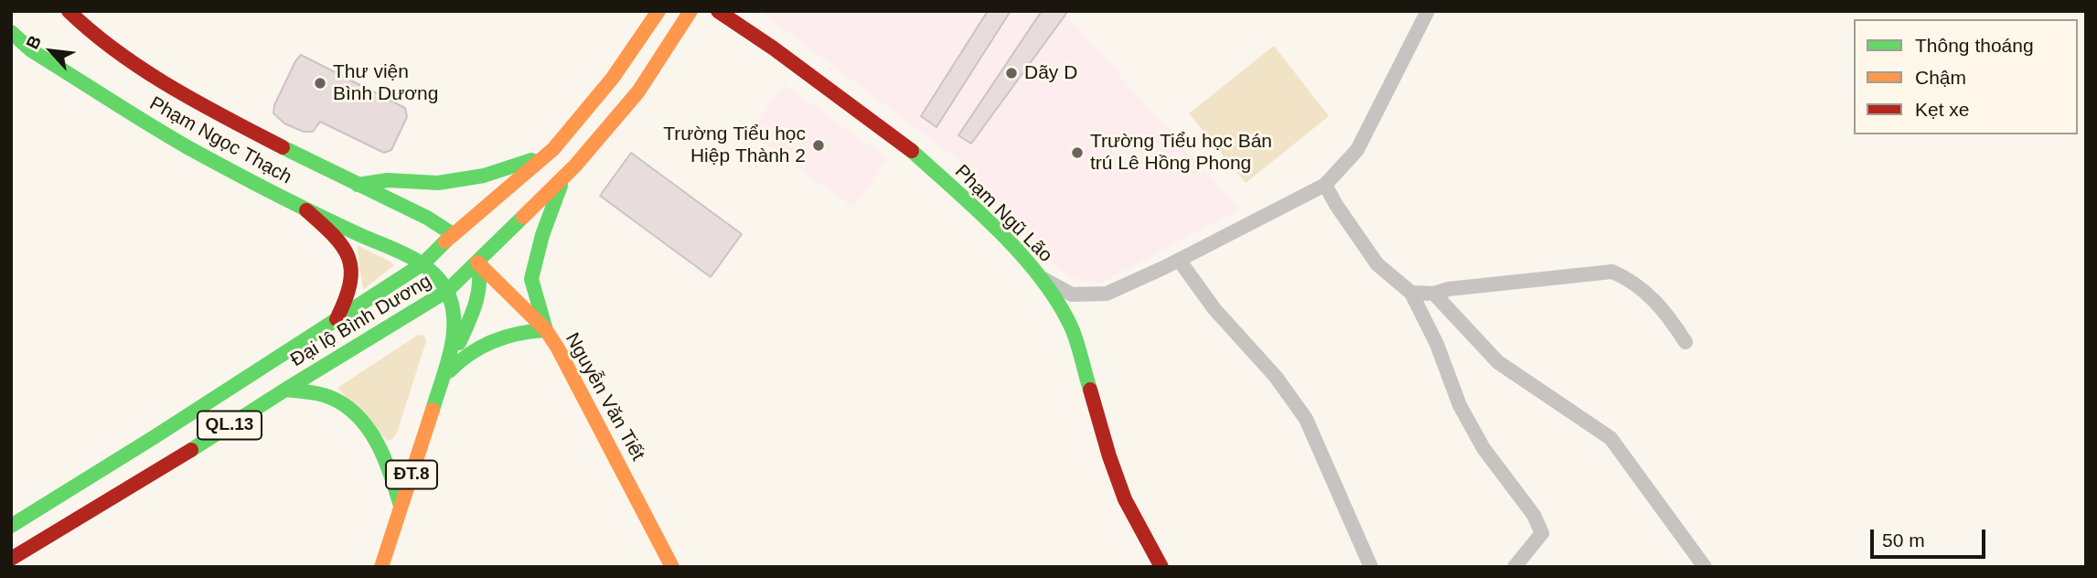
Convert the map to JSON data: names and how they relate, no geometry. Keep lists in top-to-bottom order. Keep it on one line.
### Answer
{"streets":{"main road":["Phạm Ngọc Thạch","Phạm Ngũ Lão","Đại lộ Bình Dương","Nguyễn Văn Tiết","QL.13","ĐT.8"]},"crossings":[["Phạm Ngọc Thạch","Đại lộ Bình Dương"],["Phạm Ngọc Thạch","Nguyễn Văn Tiết"],["Đại lộ Bình Dương","Nguyễn Văn Tiết"]],"places":["Dãy D","Thư viện Bình Dương","Trường Tiểu học Hiệp Thành 2","Trường Tiểu học Bán trú Lê Hồng Phong"],"legend":["Thông thoáng","Chậm","Kẹt xe"],"scale_bar":"50 m","north":"top left"}
